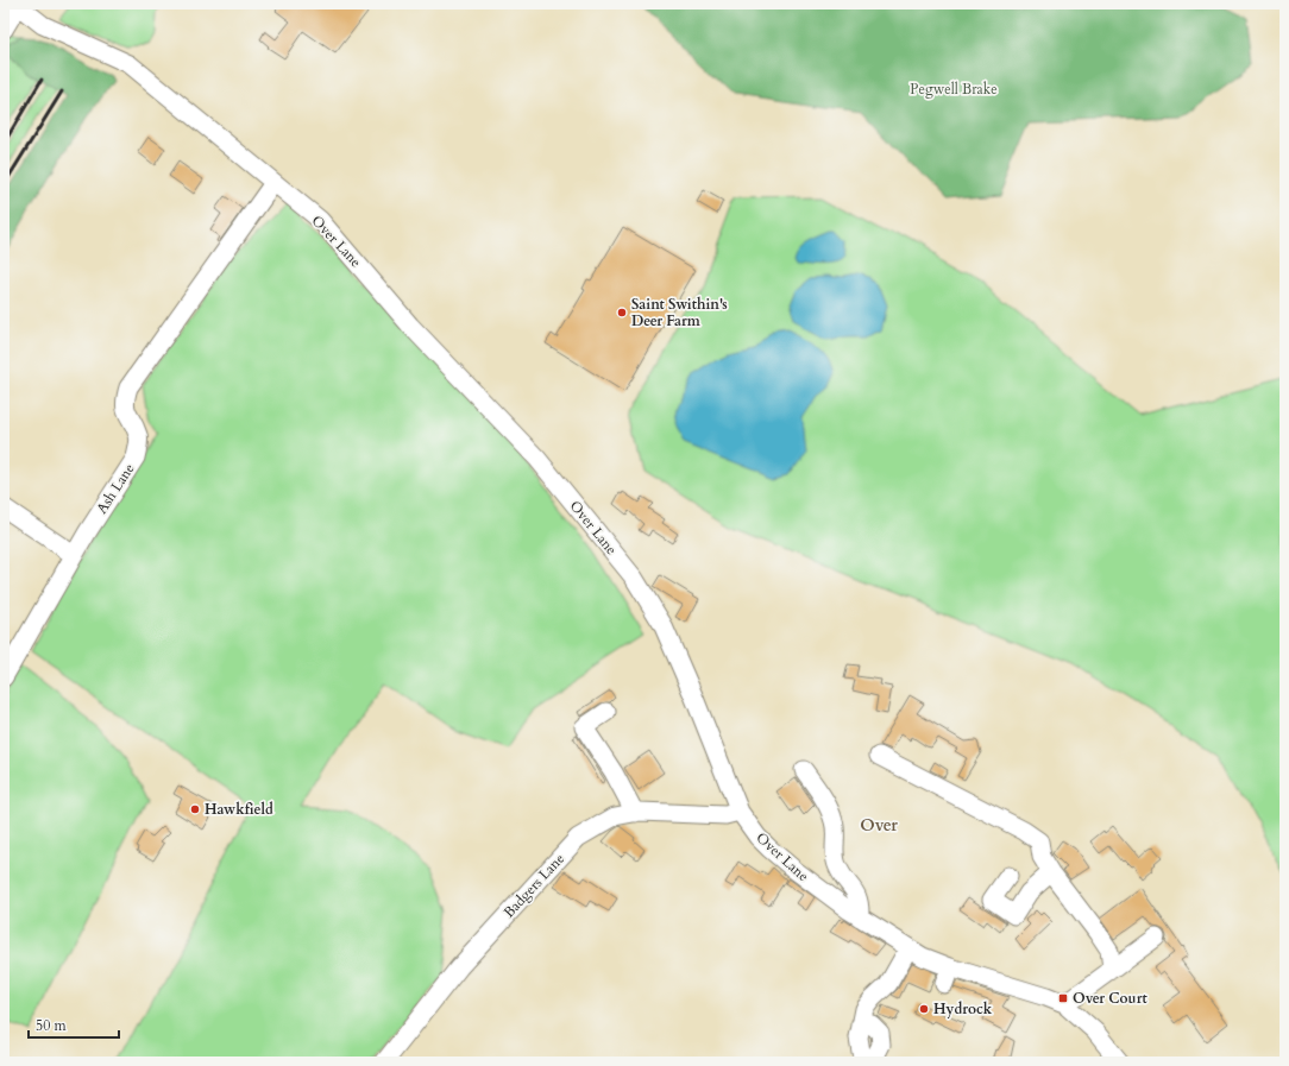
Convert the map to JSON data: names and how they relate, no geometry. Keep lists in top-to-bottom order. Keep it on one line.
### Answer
{"streets":{"street":["Over Lane","Ash Lane","Badgers Lane"]},"crossings":[["Over Lane","Ash Lane"],["Over Lane","Badgers Lane"]],"districts":["Over"],"parks":["Pegwell Brake"],"places":{"other":["Saint Swithin's Deer Farm","Hawkfield","Hydrock"],"transit":["Over Court"]},"scale_bar":"50 m"}
